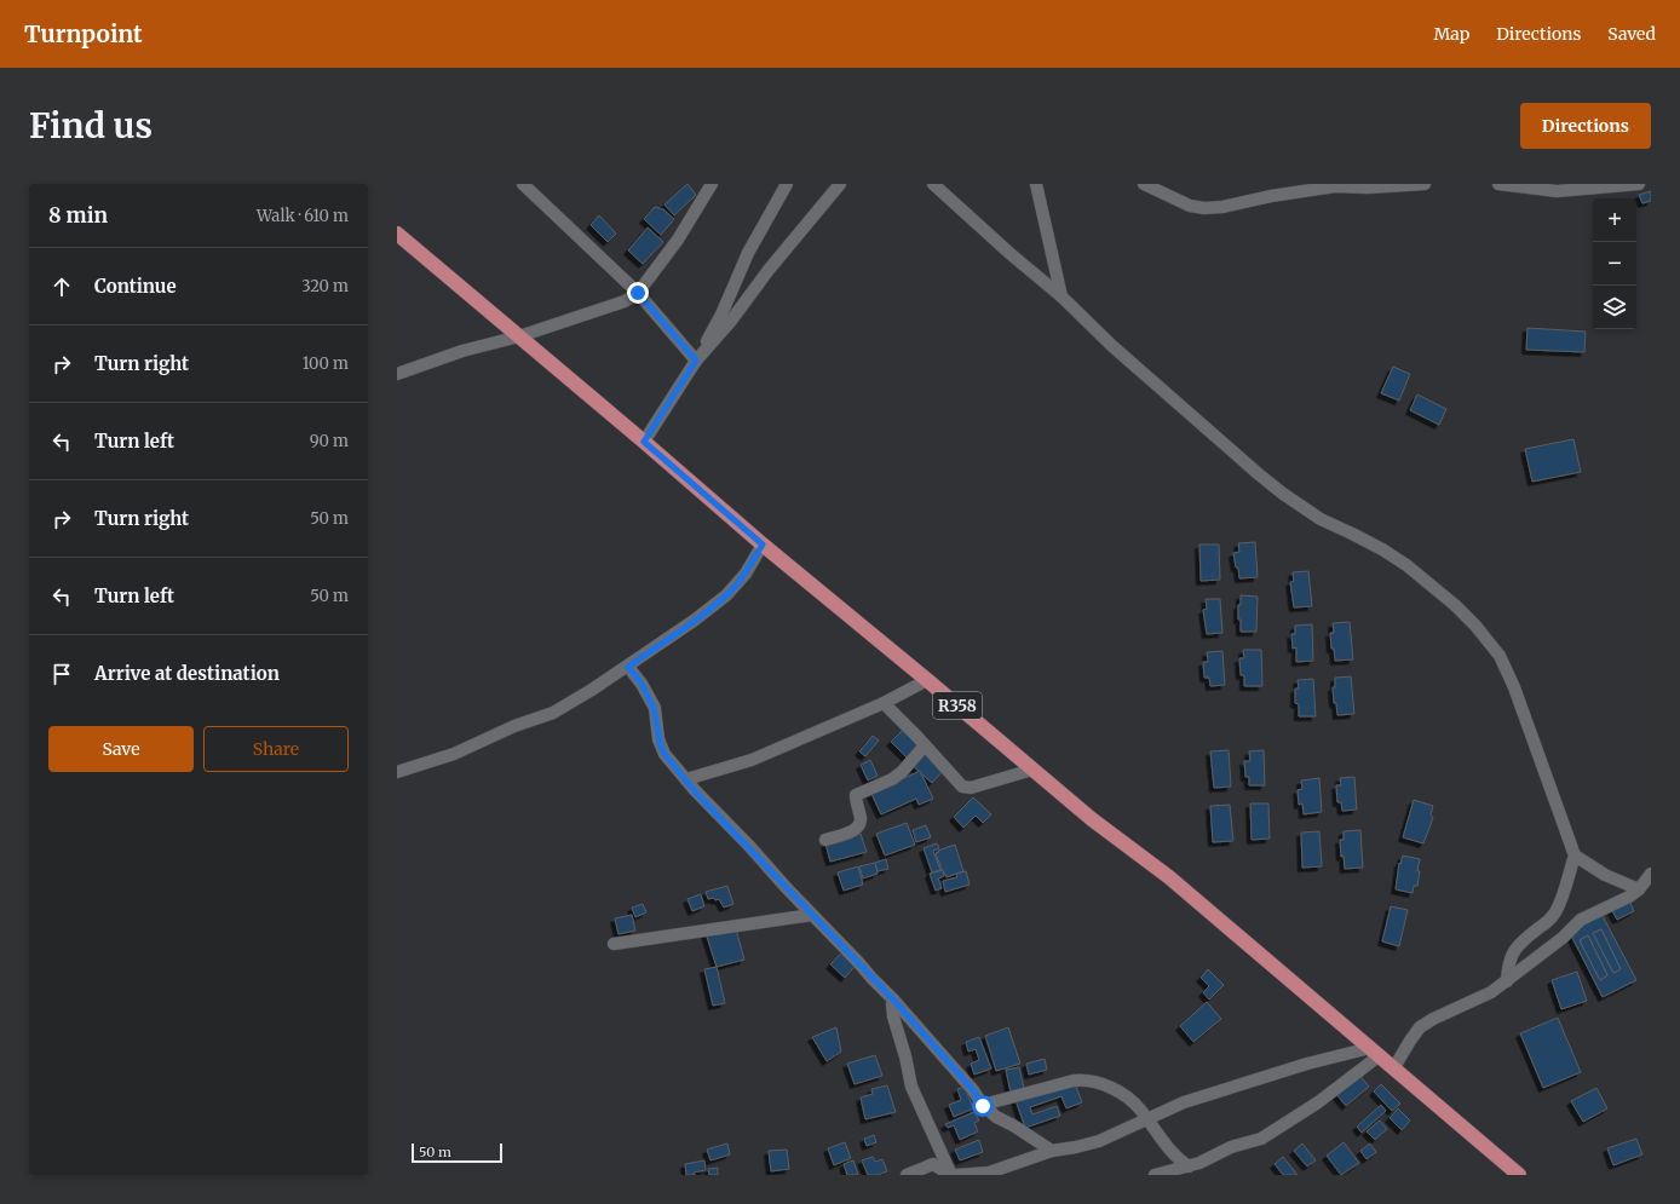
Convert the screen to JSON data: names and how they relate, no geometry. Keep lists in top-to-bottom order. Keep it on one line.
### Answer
{"streets":{"main road":["R358"]},"scale_bar":"50 m","page":{"header":"Turnpoint","nav":["Map","Directions","Saved"],"buttons":["Directions",["Save","Share"]],"title":"Find us","heading":["8 min","Walk · 610 m"],"map_buttons":["+","−"],"list":[["Continue","320 m"],["Turn right","100 m"],["Turn left","90 m"],["Turn right","50 m"],["Turn left","50 m"],"Arrive at destination"],"scale":"50 m"}}
